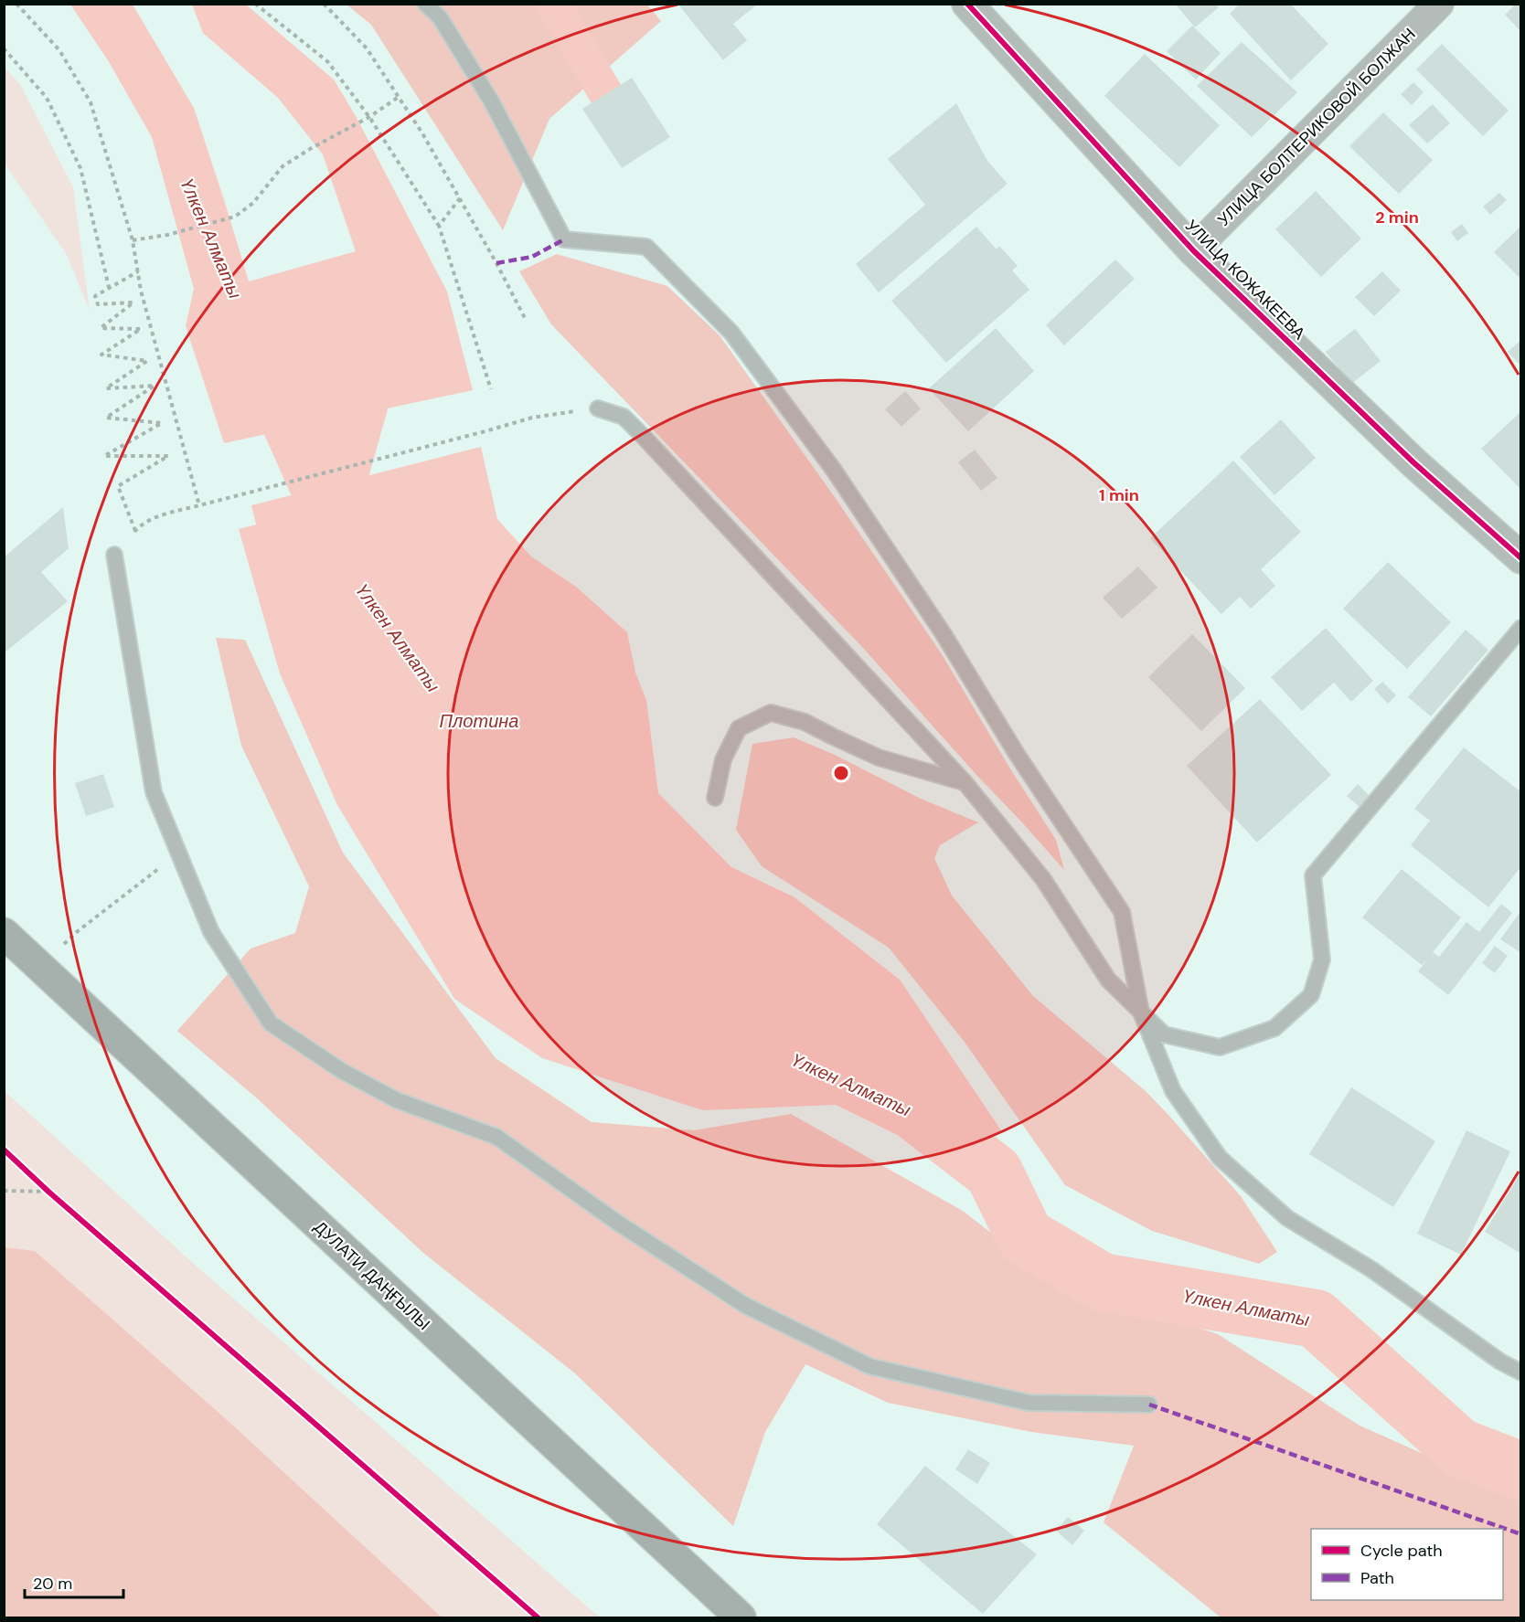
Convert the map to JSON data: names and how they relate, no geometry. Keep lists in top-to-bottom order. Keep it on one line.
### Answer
{"streets":{"main road":["ДУЛАТИ ДАҢҒЫЛЫ"],"street":["УЛИЦА БОЛТЕРИКОВОЙ БОЛЖАН","УЛИЦА КОЖАКЕЕВА"]},"crossings":[["УЛИЦА БОЛТЕРИКОВОЙ БОЛЖАН","УЛИЦА КОЖАКЕЕВА"]],"water":["Үлкен Алматы","Плотина"],"legend":["Cycle path","Path"],"scale_bar":"20 m","rings":["2 min","1 min"]}
